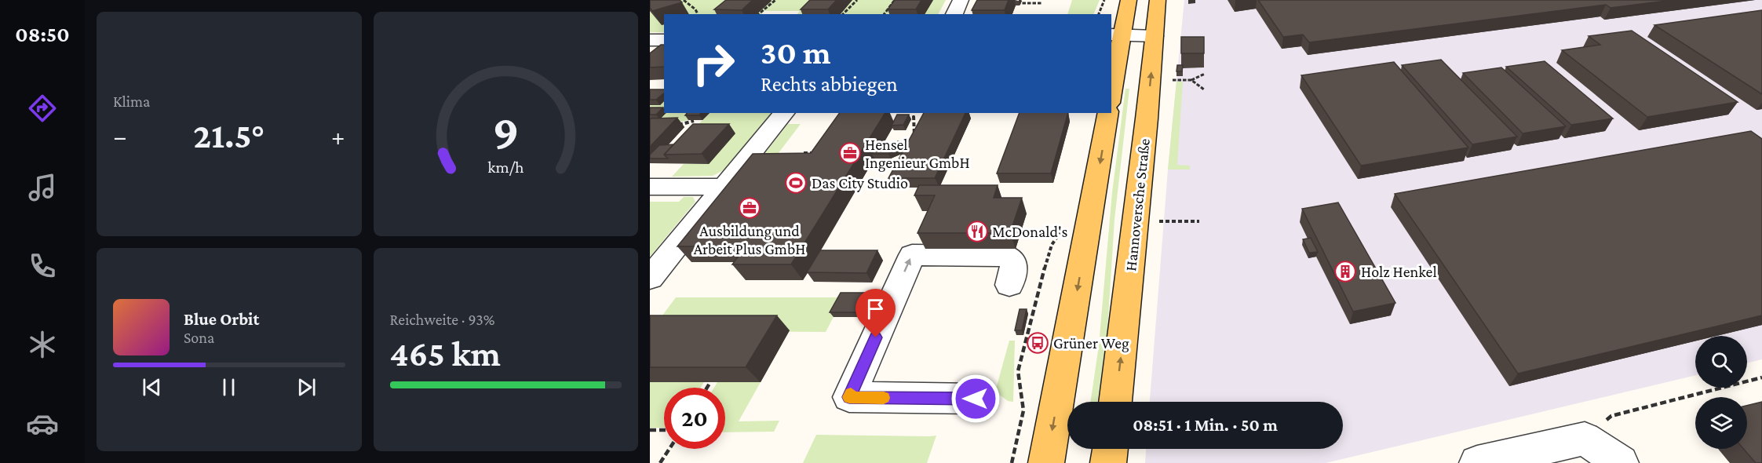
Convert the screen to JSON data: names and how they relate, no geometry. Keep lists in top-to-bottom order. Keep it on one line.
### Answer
{"streets":{"main road":["Hannoversche Straße"]},"places":{"office":["Hensel Ingenieur GmbH","Ausbildung und Arbeit Plus GmbH"],"sports":["Das City Studio"],"restaurant":["McDonald's"],"building":["Holz Henkel"],"bus stop":["Grüner Weg"]},"page":{"tabs":"08:50","tile":["Klima",["Reichweite · 93%","465 km"]],"turn":["30 m","Rechts abbiegen"],"heat":["−","21.5°","+"],"song":["Blue Orbit","Sona"],"limit":"20","trip":"08:51 · 1 Min. · 50 m","gauge":["9","km/h"]}}
